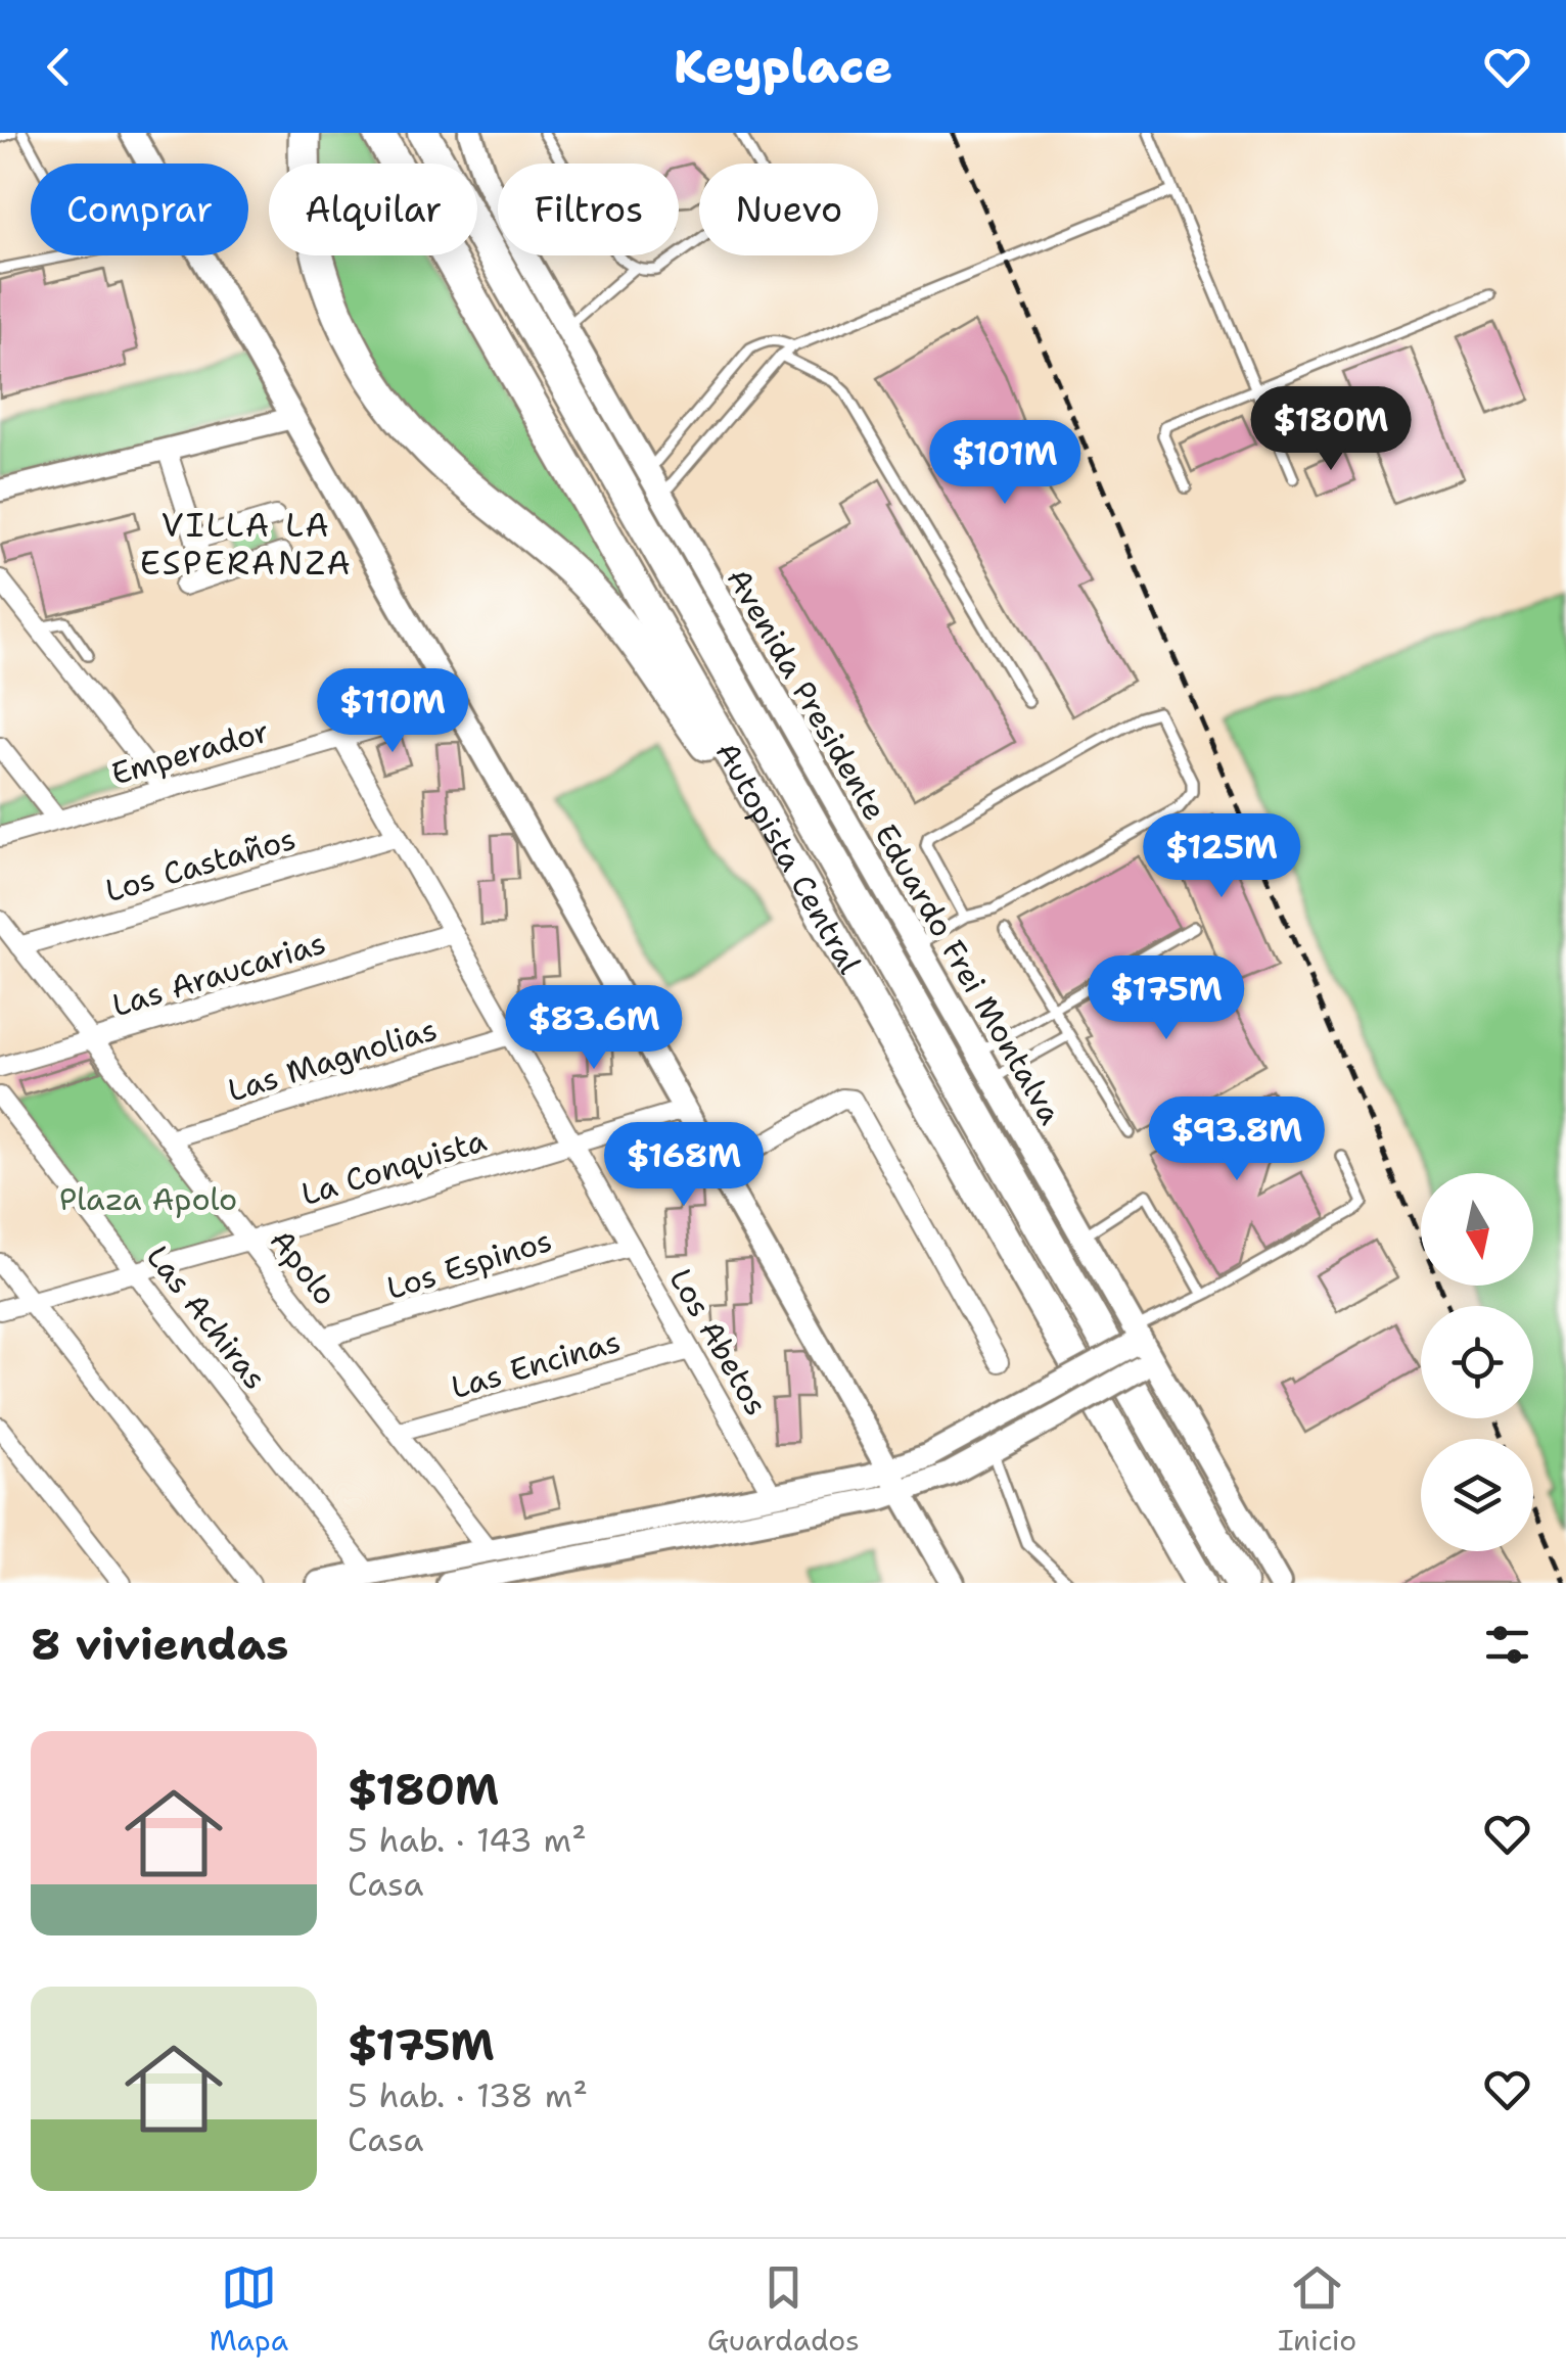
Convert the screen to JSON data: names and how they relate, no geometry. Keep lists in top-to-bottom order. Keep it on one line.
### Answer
{"streets":{"highway":["Autopista Central"],"main road":["Avenida Presidente Eduardo Frei Montalva"],"street":["Emperador","Los Castaños","Las Araucarias","Las Magnolias","La Conquista","Los Espinos","Apolo","Las Achiras","Los Abetos","Las Encinas"]},"crossings":[["Emperador","Los Abetos"],["Los Castaños","Apolo"],["Los Castaños","Los Abetos"],["Las Araucarias","Apolo"],["Las Araucarias","Los Abetos"],["Las Magnolias","Apolo"],["Las Magnolias","Los Abetos"],["La Conquista","Apolo"],["La Conquista","Las Achiras"],["La Conquista","Los Abetos"],["Los Espinos","Apolo"],["Los Espinos","Los Abetos"],["Apolo","Las Encinas"],["Los Abetos","Las Encinas"]],"districts":["VILLA LA ESPERANZA"],"parks":["Plaza Apolo"],"north":"bottom","page":{"header":"Keyplace","chip":["Comprar","Alquilar","Filtros","Nuevo"],"price":["$180M","$101M","$110M","$125M","$175M","$83.6M","$93.8M","$168M"],"heading":"8 viviendas","list":[{"name":"$180M","note":"5 hab. · 143 m² · Casa"},{"name":"$175M","note":"5 hab. · 138 m² · Casa"}],"tabs":["Mapa","Guardados","Inicio"]}}
